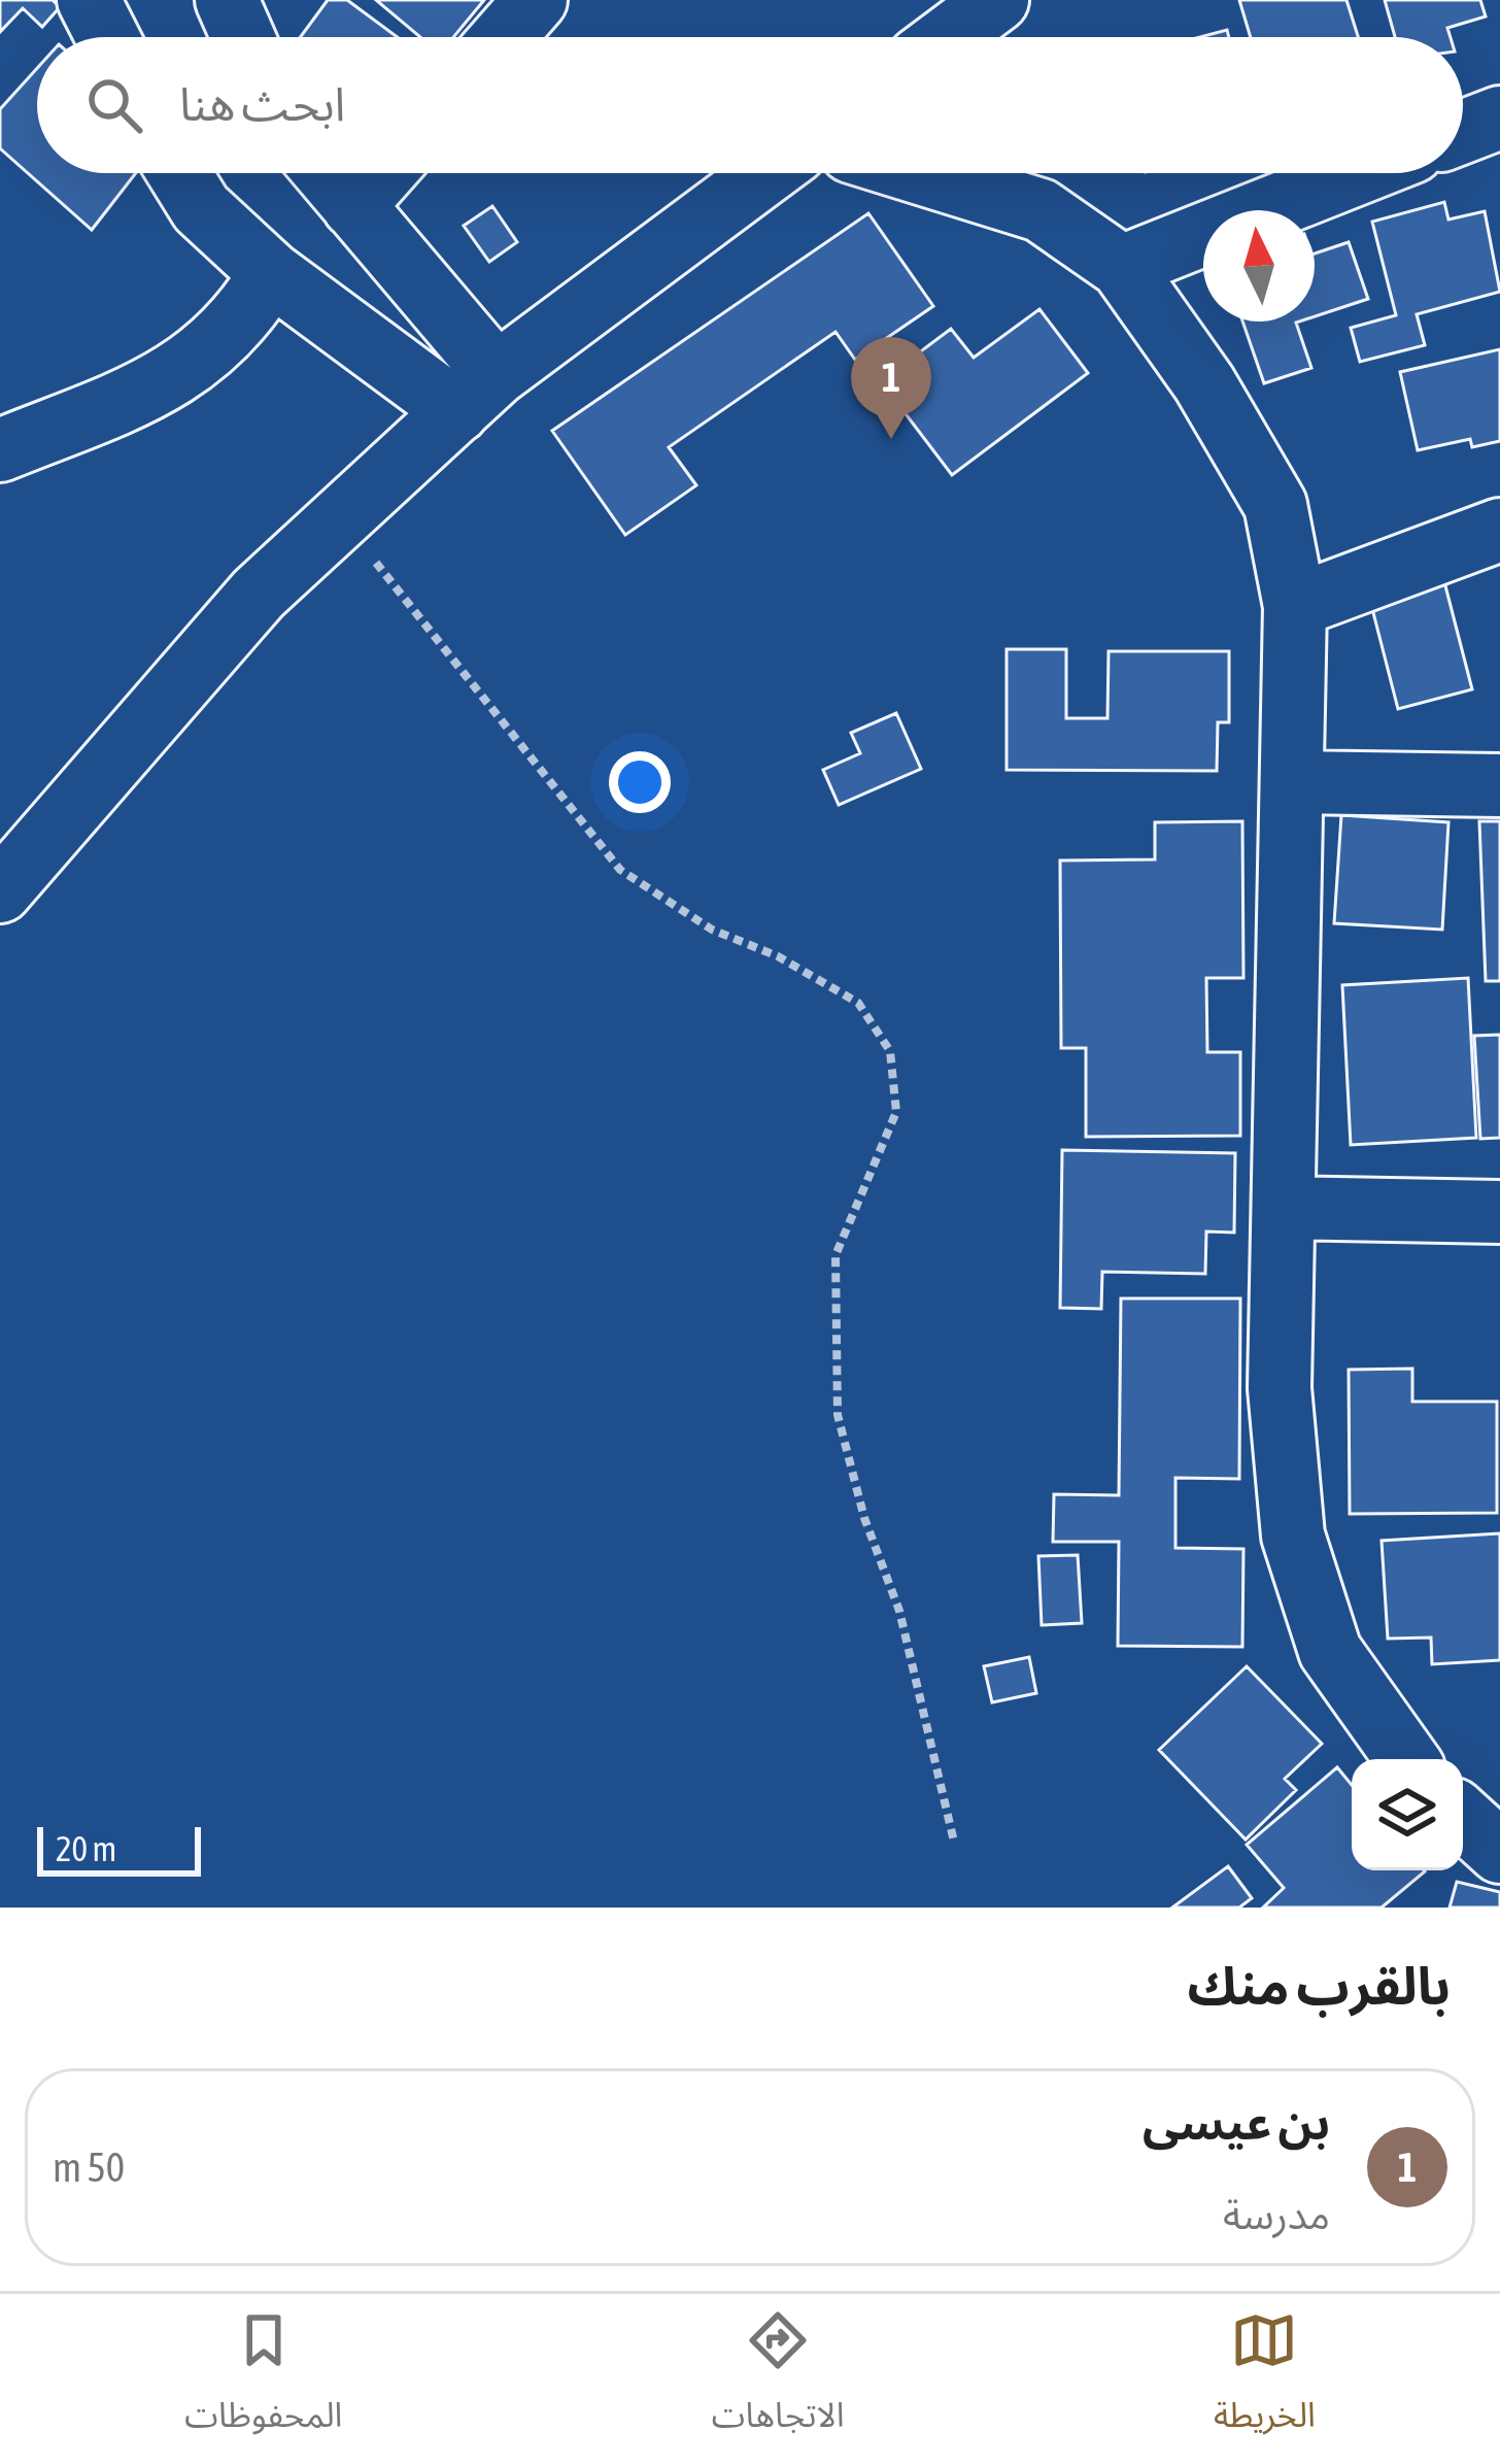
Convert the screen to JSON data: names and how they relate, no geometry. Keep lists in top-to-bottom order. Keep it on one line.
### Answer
{"scale_bar":"20 m","north":"top","page":{"search":"ابحث هنا","pins":"1","scale":"20 m","heading":"بالقرب منك","list":[{"mark":"1","name":"بن عيسى","note":"مدرسة","value":"50 m"}],"nav":["الخريطة","الاتجاهات","المحفوظات"]}}
